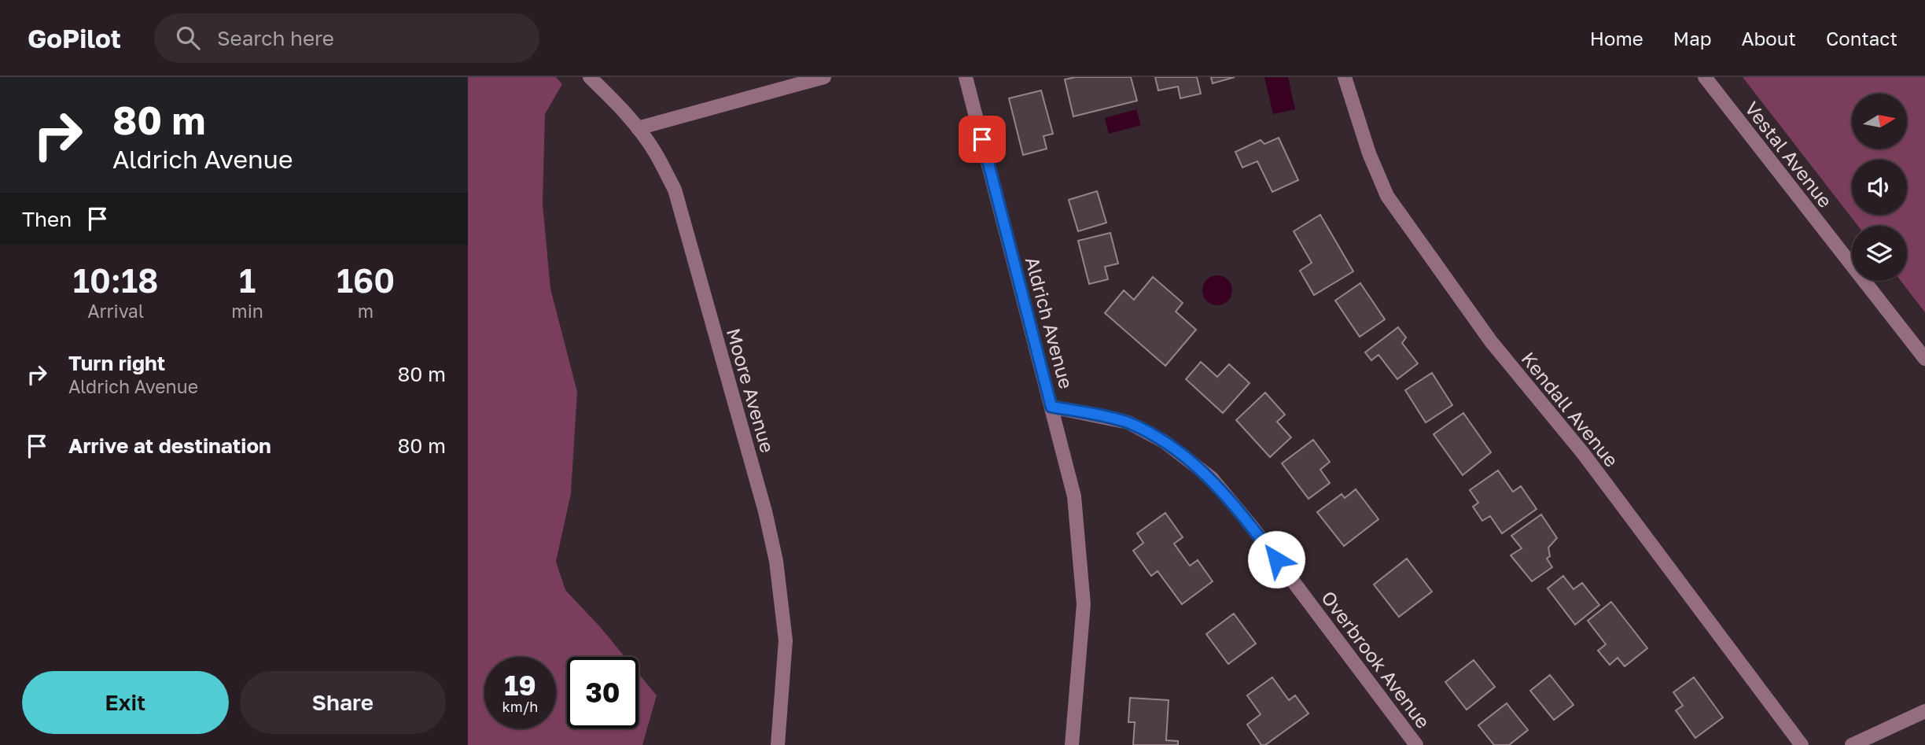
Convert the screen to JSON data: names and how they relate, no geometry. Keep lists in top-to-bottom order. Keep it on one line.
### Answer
{"streets":{"street":["Vestal Avenue","Aldrich Avenue","Moore Avenue","Kendall Avenue","Overbrook Avenue"]},"crossings":[["Aldrich Avenue","Overbrook Avenue"]],"north":"right","page":{"header":"GoPilot","search":"Search here","nav":["Home","Map","About","Contact"],"turn":["80 m","Aldrich Avenue"],"then":"Then","eta":["10:18","Arrival","1","min","160","m"],"list":[{"name":"Turn right","note":"Aldrich Avenue","value":"80 m"},{"name":"Arrive at destination","value":"80 m"}],"speed":"19 km/h","limit":"30","buttons":["Exit","Share"]}}
